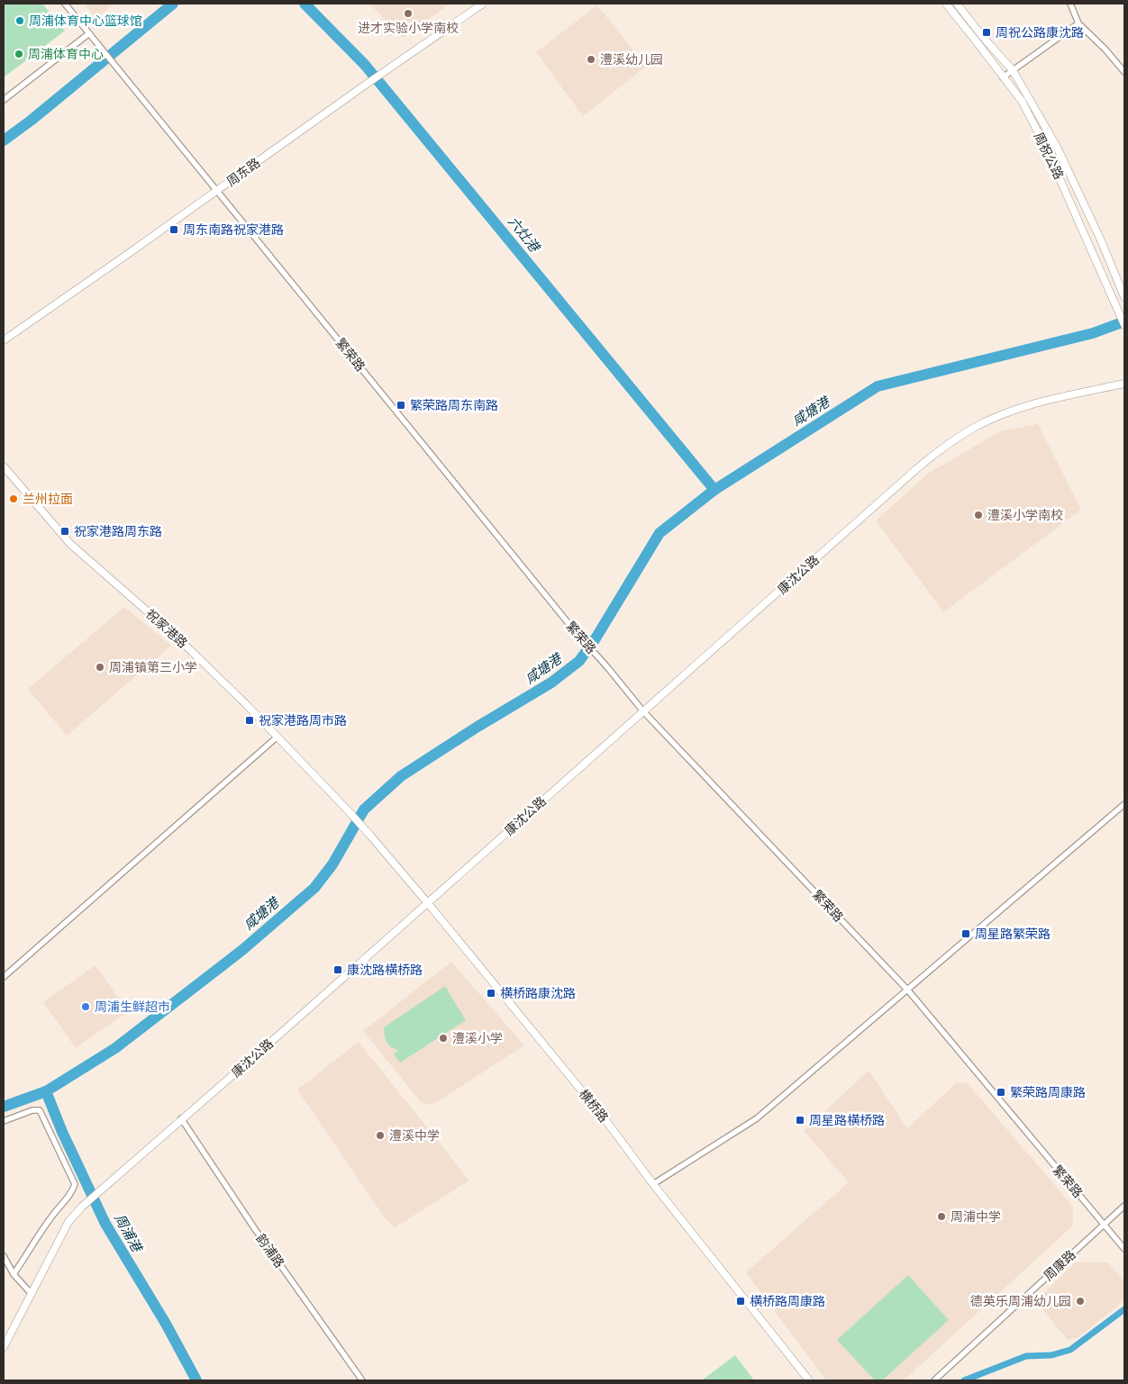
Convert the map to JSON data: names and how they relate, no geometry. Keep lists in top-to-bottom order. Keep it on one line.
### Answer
{"streets":{"street":["周祝公路","周东路","繁荣路","康沈公路","祝家港路","横桥路","韵浦路","周康路"]},"crossings":[["周东路","繁荣路"],["繁荣路","康沈公路"],["繁荣路","周康路"],["康沈公路","横桥路"],["康沈公路","韵浦路"],["祝家港路","横桥路"]],"water":["六灶港","咸塘港","周浦港"],"places":{"other":["进才实验小学南校","周浦体育中心篮球馆","周浦体育中心","澧溪幼儿园","兰州拉面","澧溪小学南校","周浦镇第三小学","周浦生鲜超市","澧溪小学","澧溪中学","周浦中学","德英乐周浦幼儿园"],"transit":["周祝公路康沈路","周东南路祝家港路","繁荣路周东南路","祝家港路周东路","祝家港路周市路","周星路繁荣路","康沈路横桥路","横桥路康沈路","繁荣路周康路","周星路横桥路","横桥路周康路"]}}
